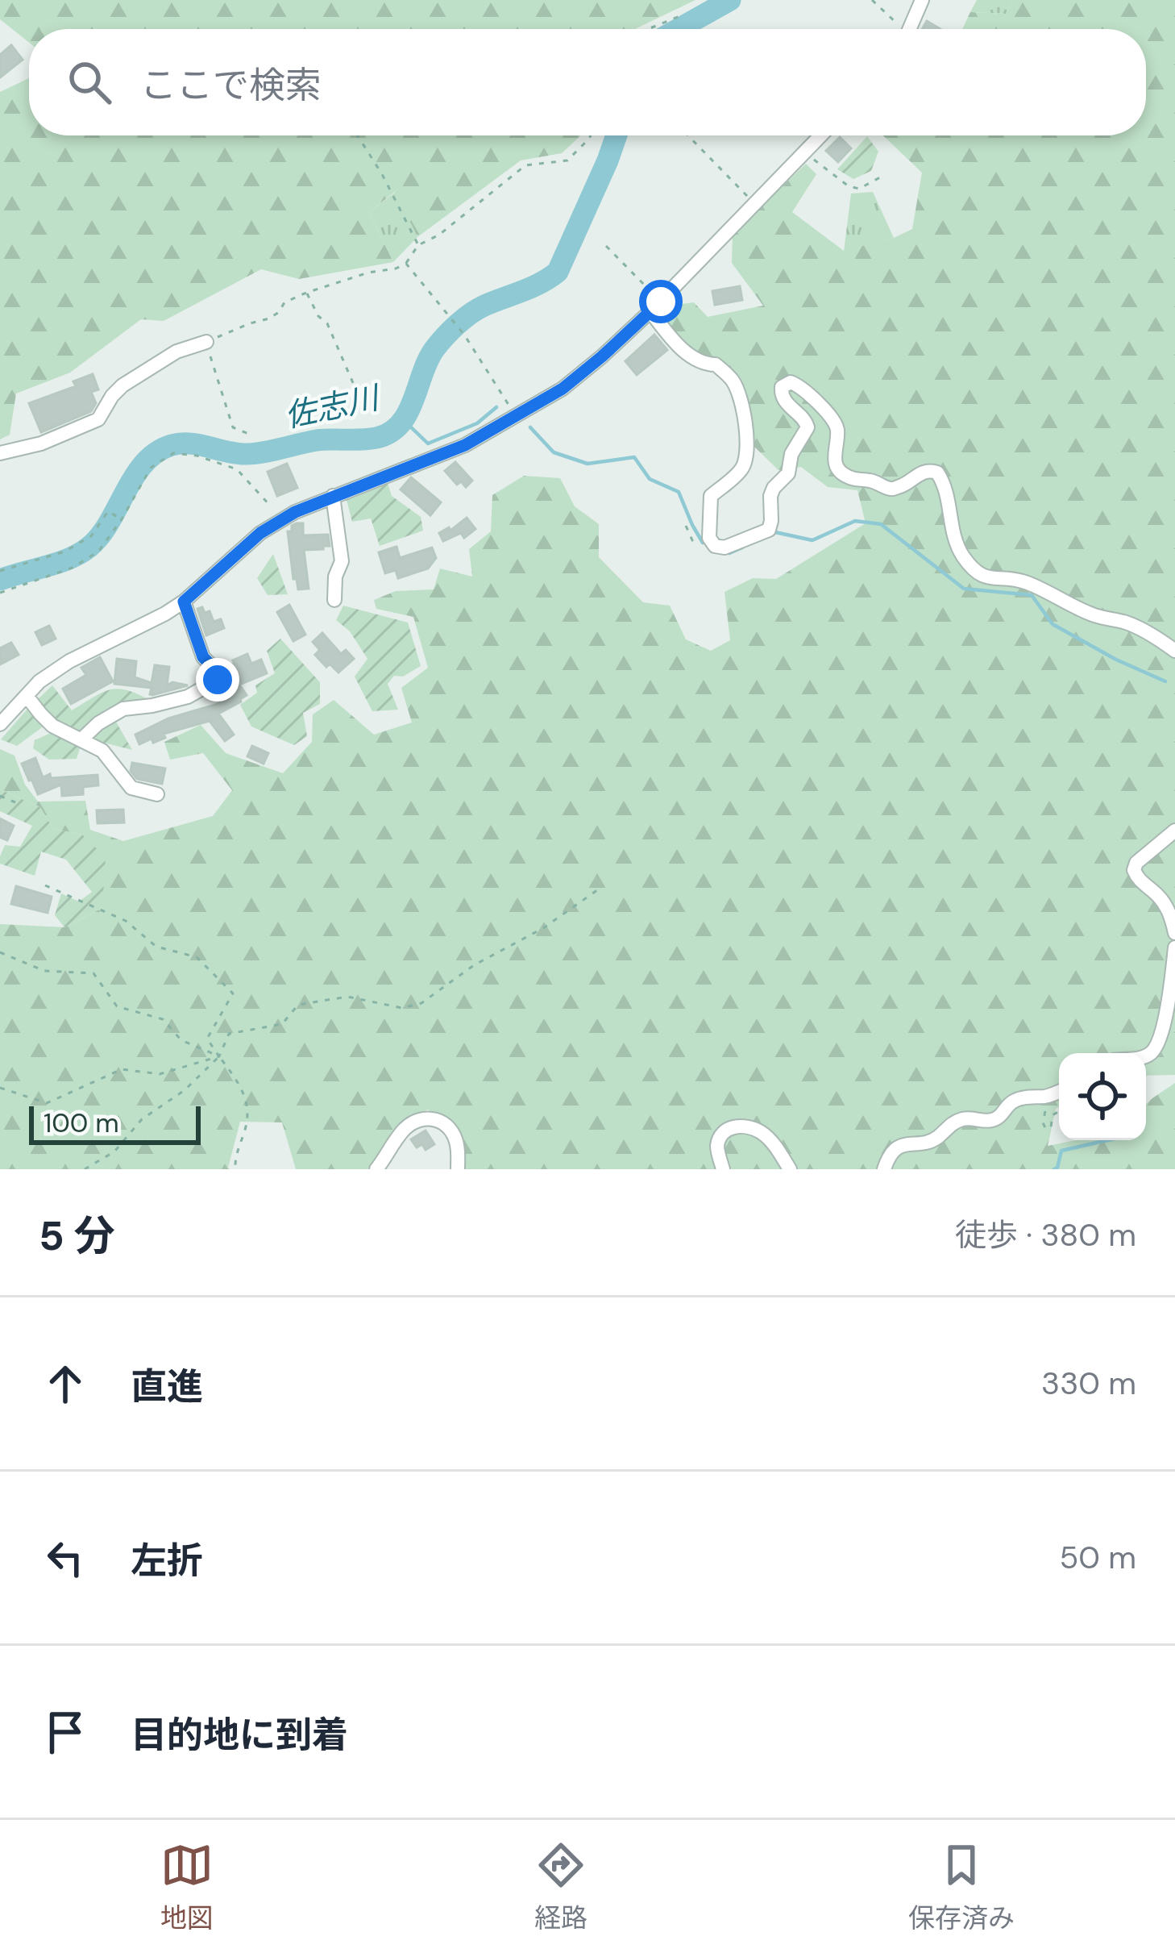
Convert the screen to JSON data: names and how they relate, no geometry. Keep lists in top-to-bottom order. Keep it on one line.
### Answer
{"water":["佐志川"],"scale_bar":"100 m","page":{"search":"ここで検索","scale":"100 m","heading":["5 分","徒歩 · 380 m"],"list":[["直進","330 m"],["左折","50 m"],"目的地に到着"],"nav":["地図","経路","保存済み"]}}
